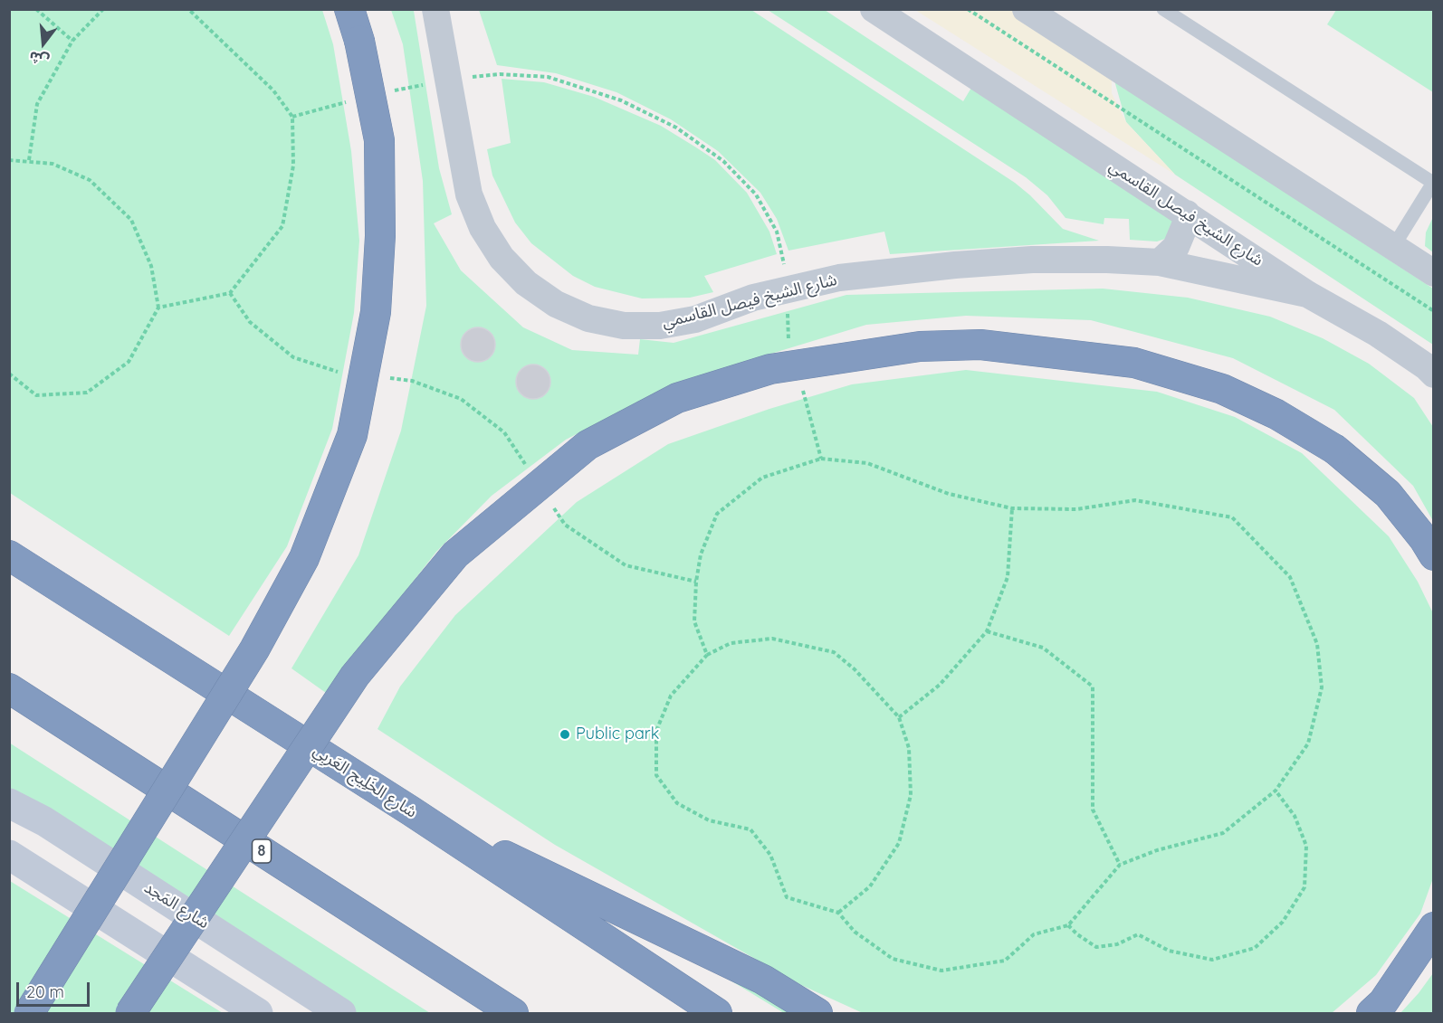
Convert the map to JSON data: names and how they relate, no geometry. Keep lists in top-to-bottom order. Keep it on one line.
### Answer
{"streets":{"highway":["شارع الخَلِيج العَربِي","8"],"street":["شارع الشيخ فيصل القاسمي","شارع المَجد"]},"places":["Public park"],"scale_bar":"20 m","north":"bottom"}
